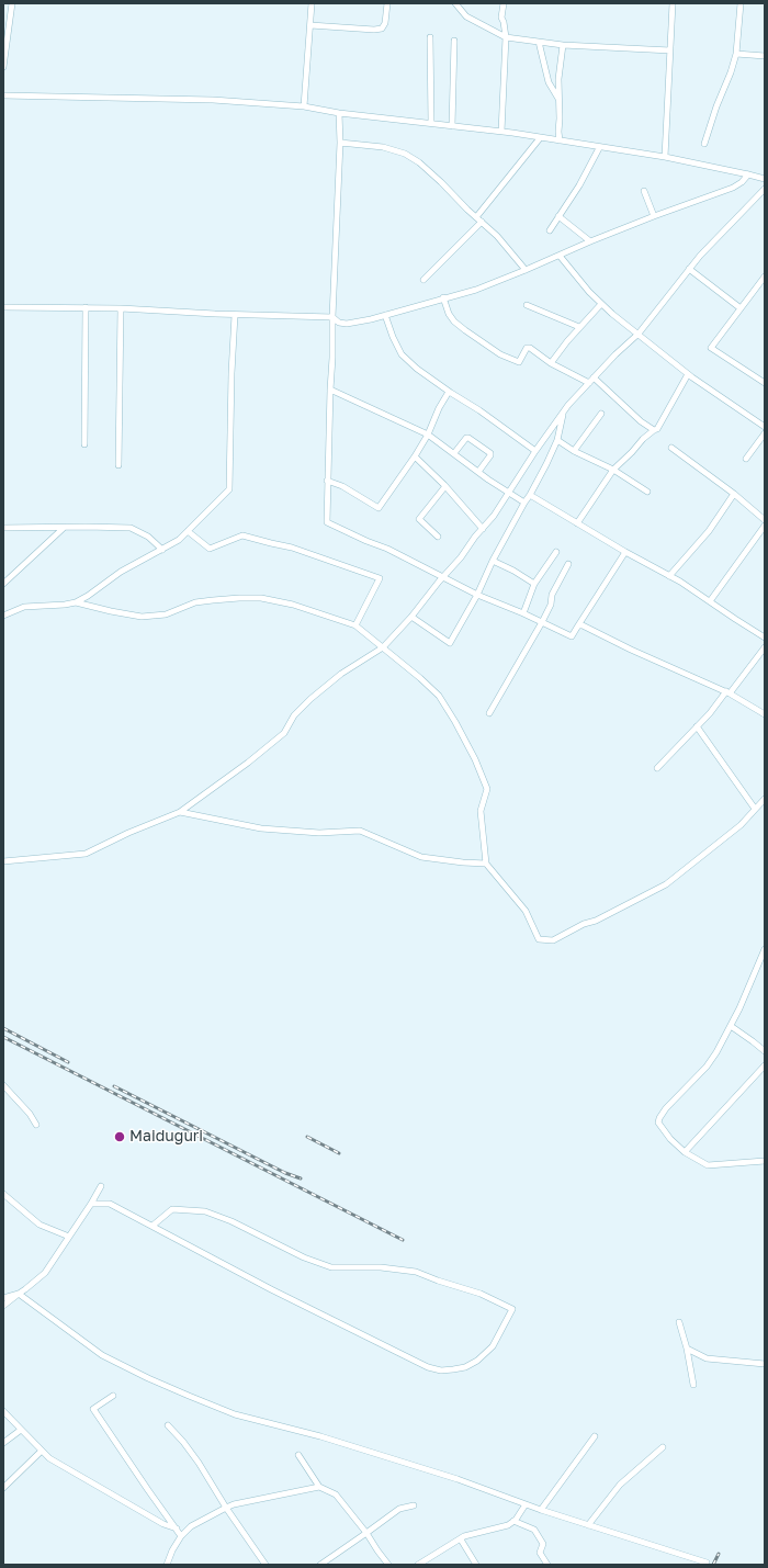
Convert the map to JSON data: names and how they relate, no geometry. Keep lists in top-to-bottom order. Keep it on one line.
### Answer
{"places":["Maiduguri"]}
